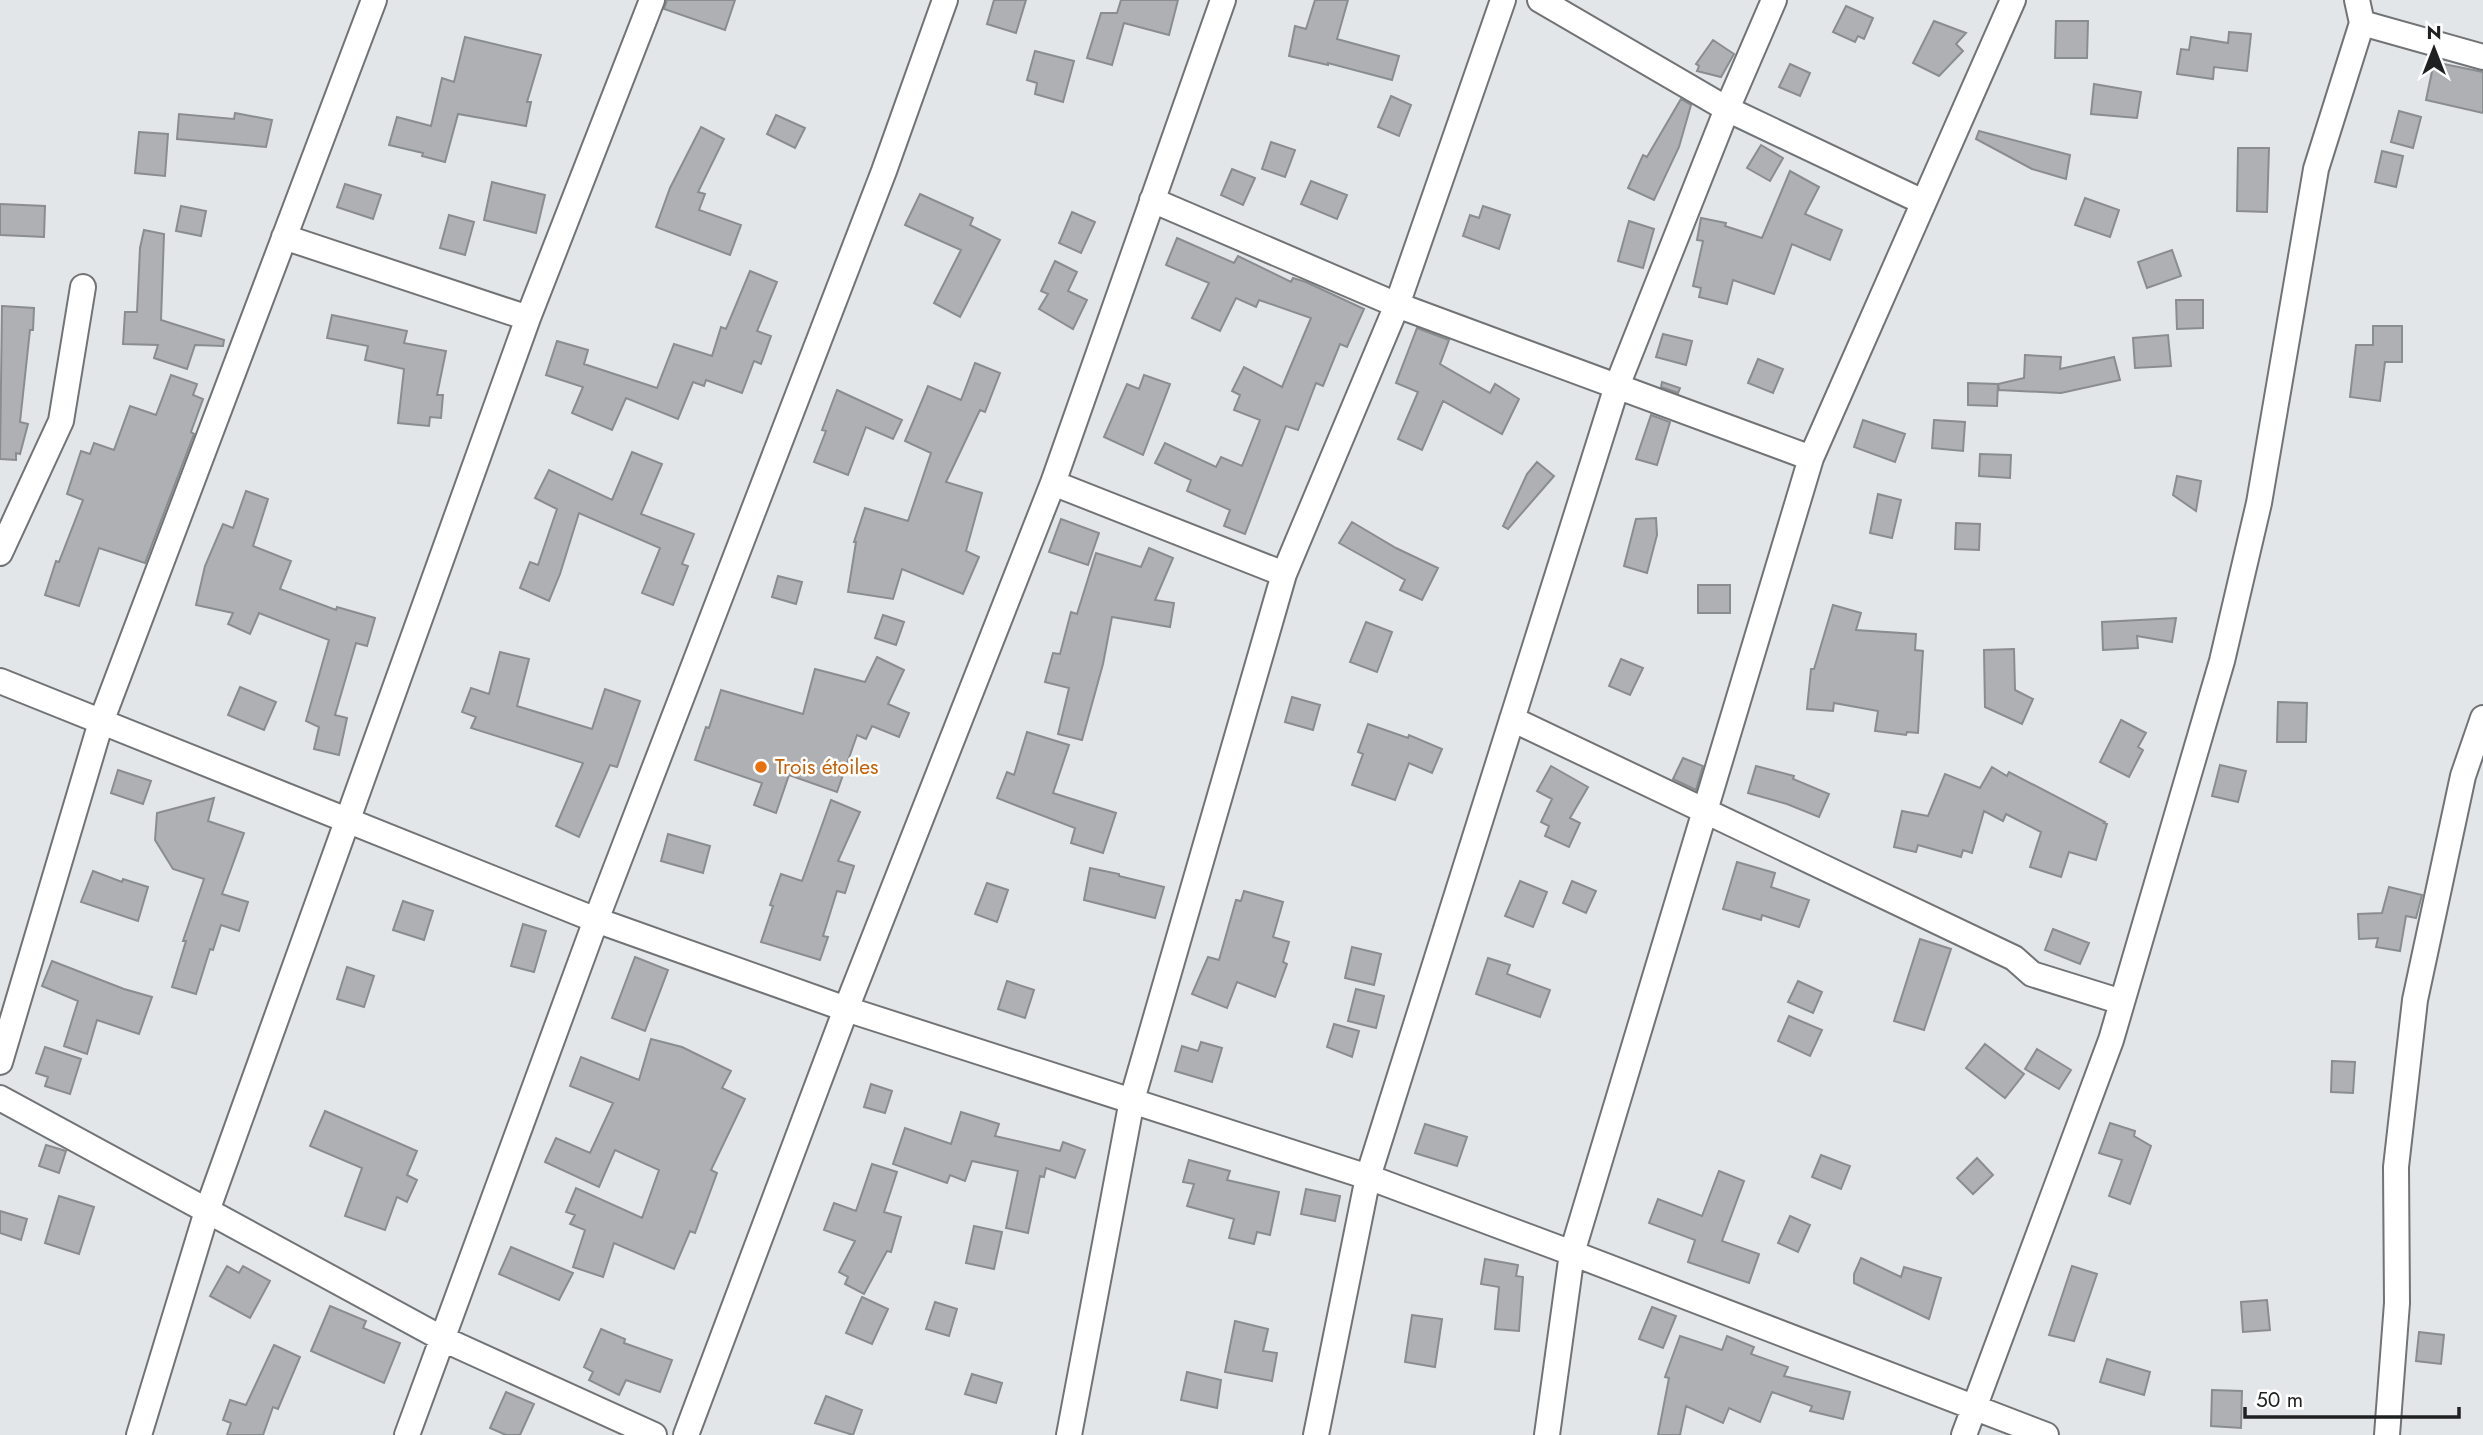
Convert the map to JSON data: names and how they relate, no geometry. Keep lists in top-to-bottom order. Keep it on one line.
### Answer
{"places":["Trois étoiles"],"scale_bar":"50 m","north":"top"}
